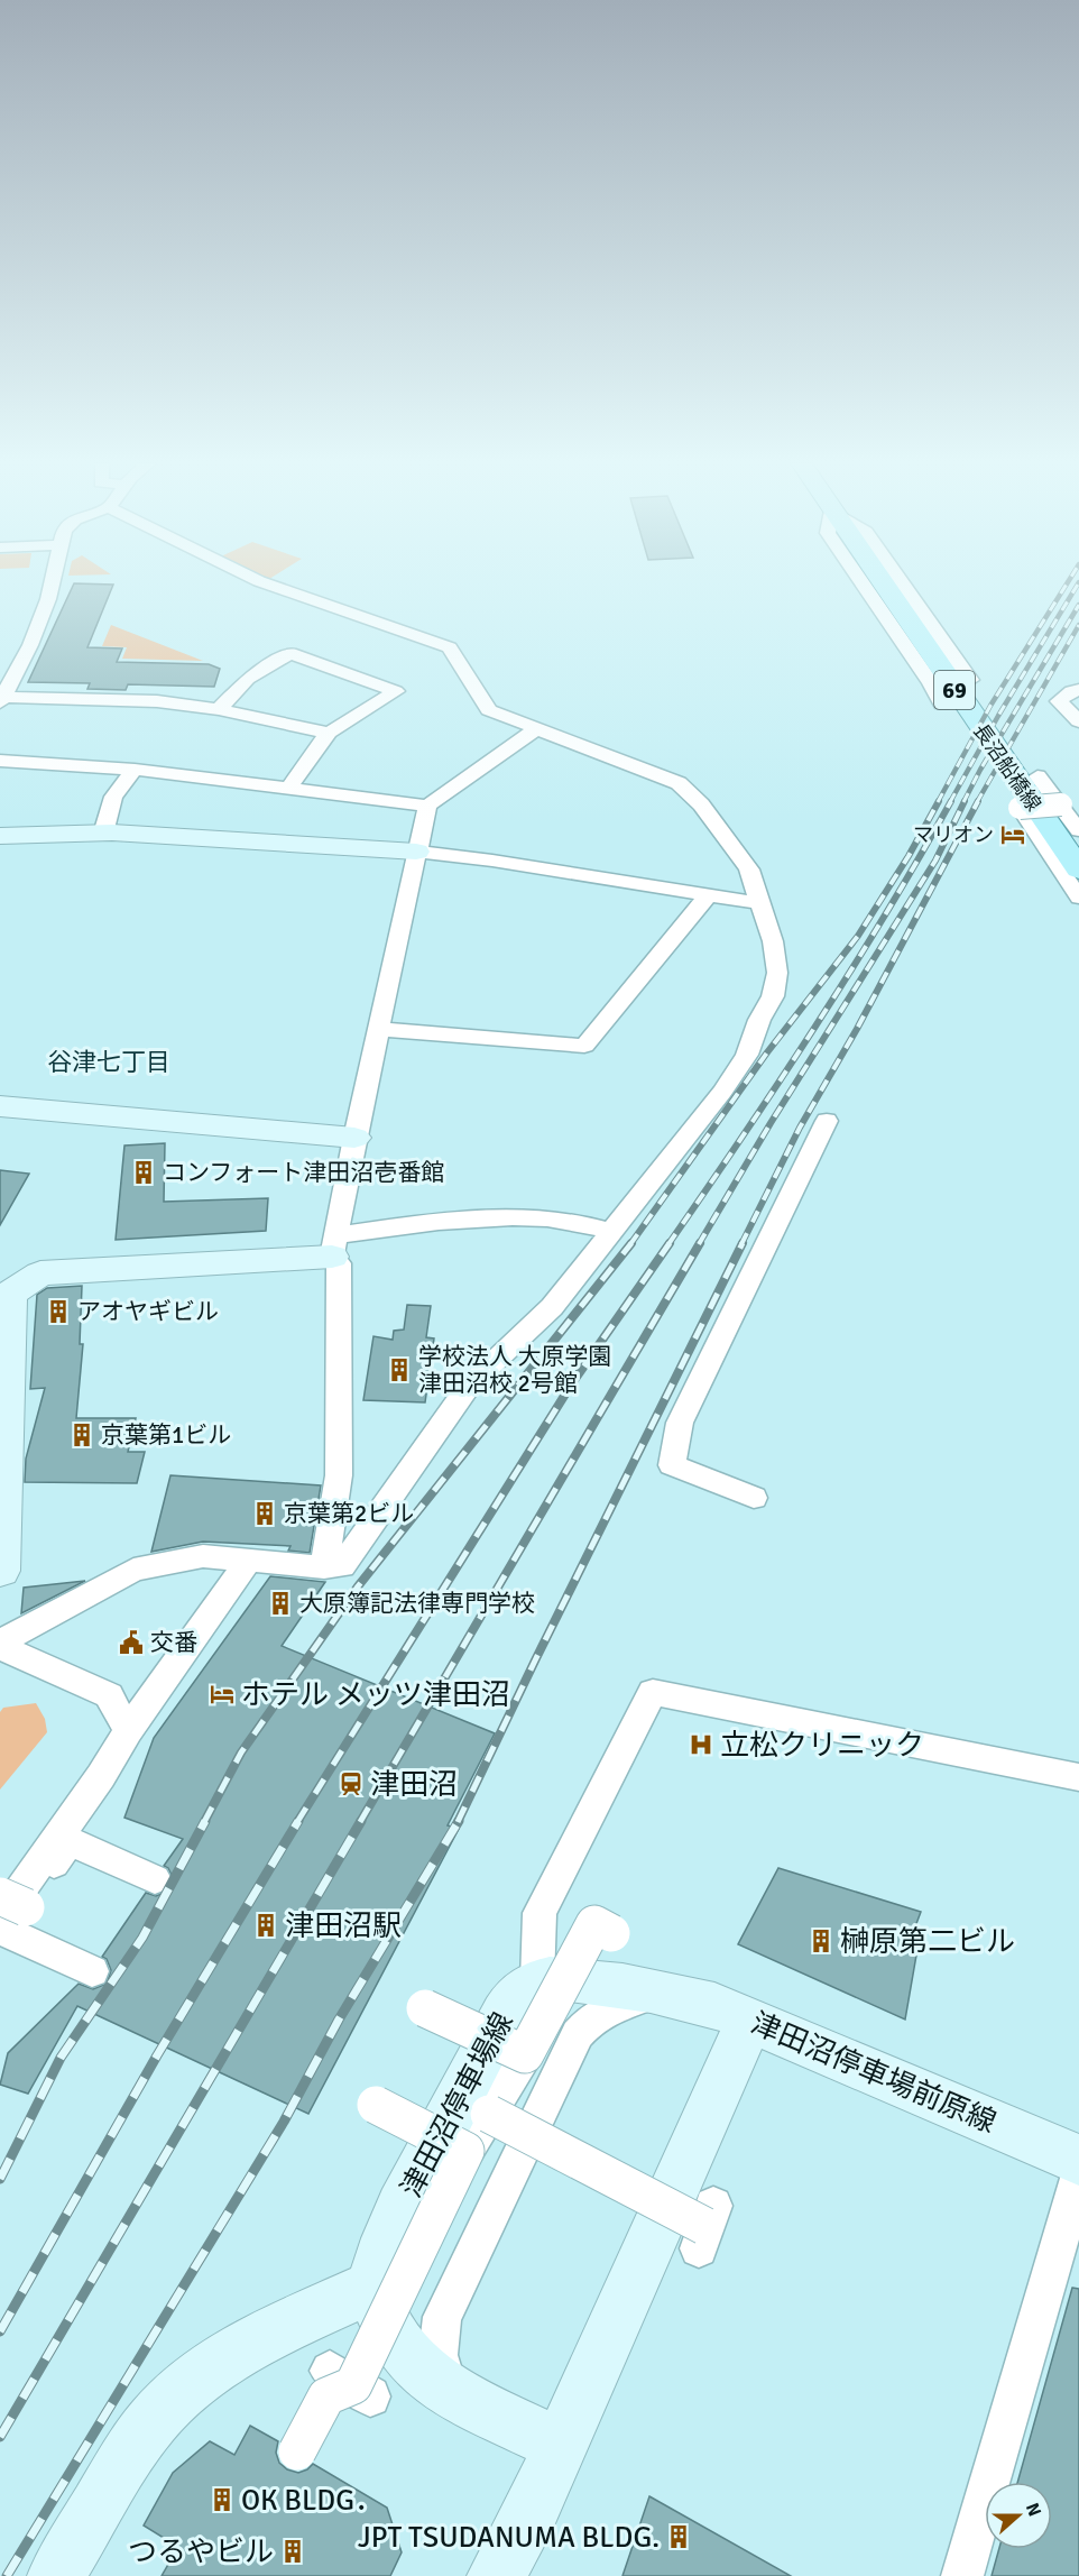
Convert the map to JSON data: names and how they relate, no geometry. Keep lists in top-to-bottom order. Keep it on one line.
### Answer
{"streets":{"main road":["69","長沼船橋線"],"street":["津田沼停車場前原線","津田沼停車場線"]},"districts":["谷津七丁目"],"places":{"hotel":["マリオン","ホテル メッツ津田沼"],"building":["コンフォート津田沼壱番館","アオヤギビル","学校法人 大原学園 津田沼校 2号館","京葉第1ビル","京葉第2ビル","大原簿記法律専門学校","津田沼駅","榊原第二ビル","OK BLDG．","JPT TSUDANUMA BLDG.","つるやビル"],"public building":["交番"],"hospital":["立松クリニック"],"station":["津田沼"]},"north":"right"}
